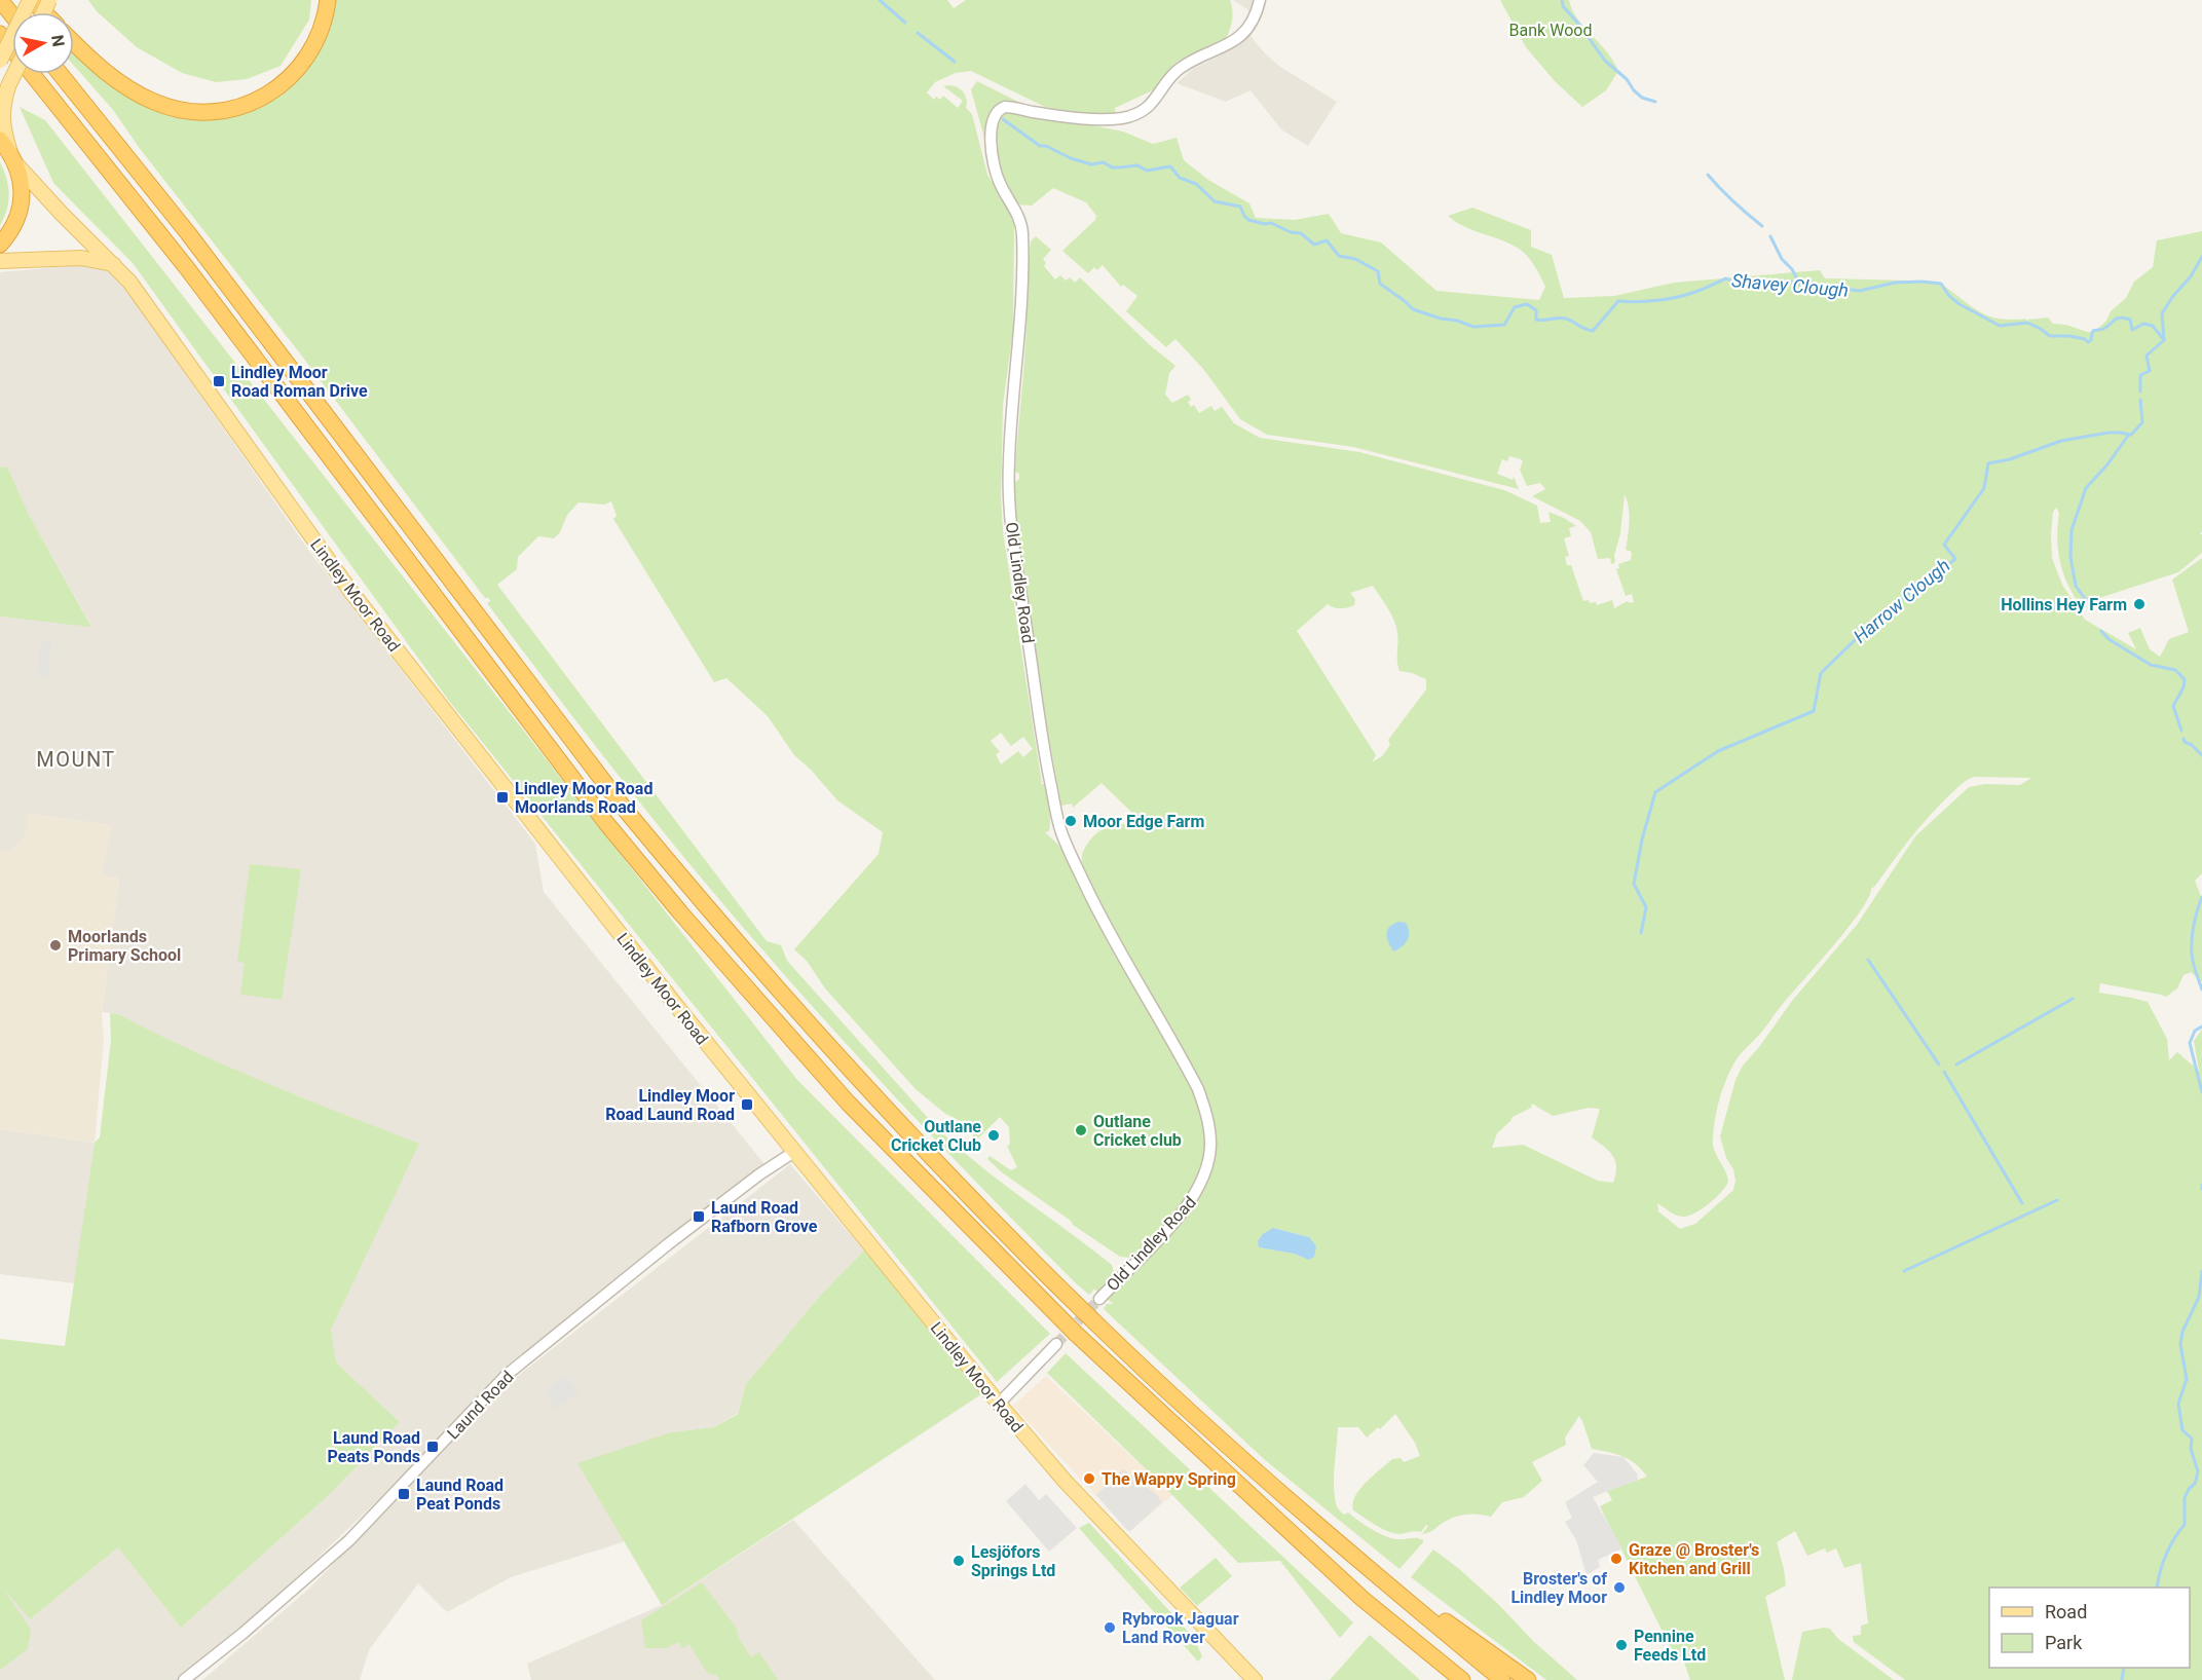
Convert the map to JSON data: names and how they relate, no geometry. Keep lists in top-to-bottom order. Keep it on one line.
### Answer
{"streets":{"main road":["Lindley Moor Road"],"street":["Old Lindley Road","Laund Road"]},"crossings":[["Lindley Moor Road","Laund Road"]],"districts":["MOUNT"],"water":["Shavey Clough","Harrow Clough"],"parks":["Bank Wood"],"places":{"transit":["Lindley Moor Road Roman Drive","Lindley Moor Road Moorlands Road","Lindley Moor Road Laund Road","Laund Road Rafborn Grove","Laund Road Peats Ponds","Laund Road Peat Ponds"],"other":["Hollins Hey Farm","Moor Edge Farm","Moorlands Primary School","Outlane Cricket club","Outlane Cricket Club","The Wappy Spring","Graze @ Broster's Kitchen and Grill","Lesjöfors Springs Ltd","Broster's of Lindley Moor","Rybrook Jaguar Land Rover","Pennine Feeds Ltd"]},"legend":["Road","Park"],"north":"right"}
